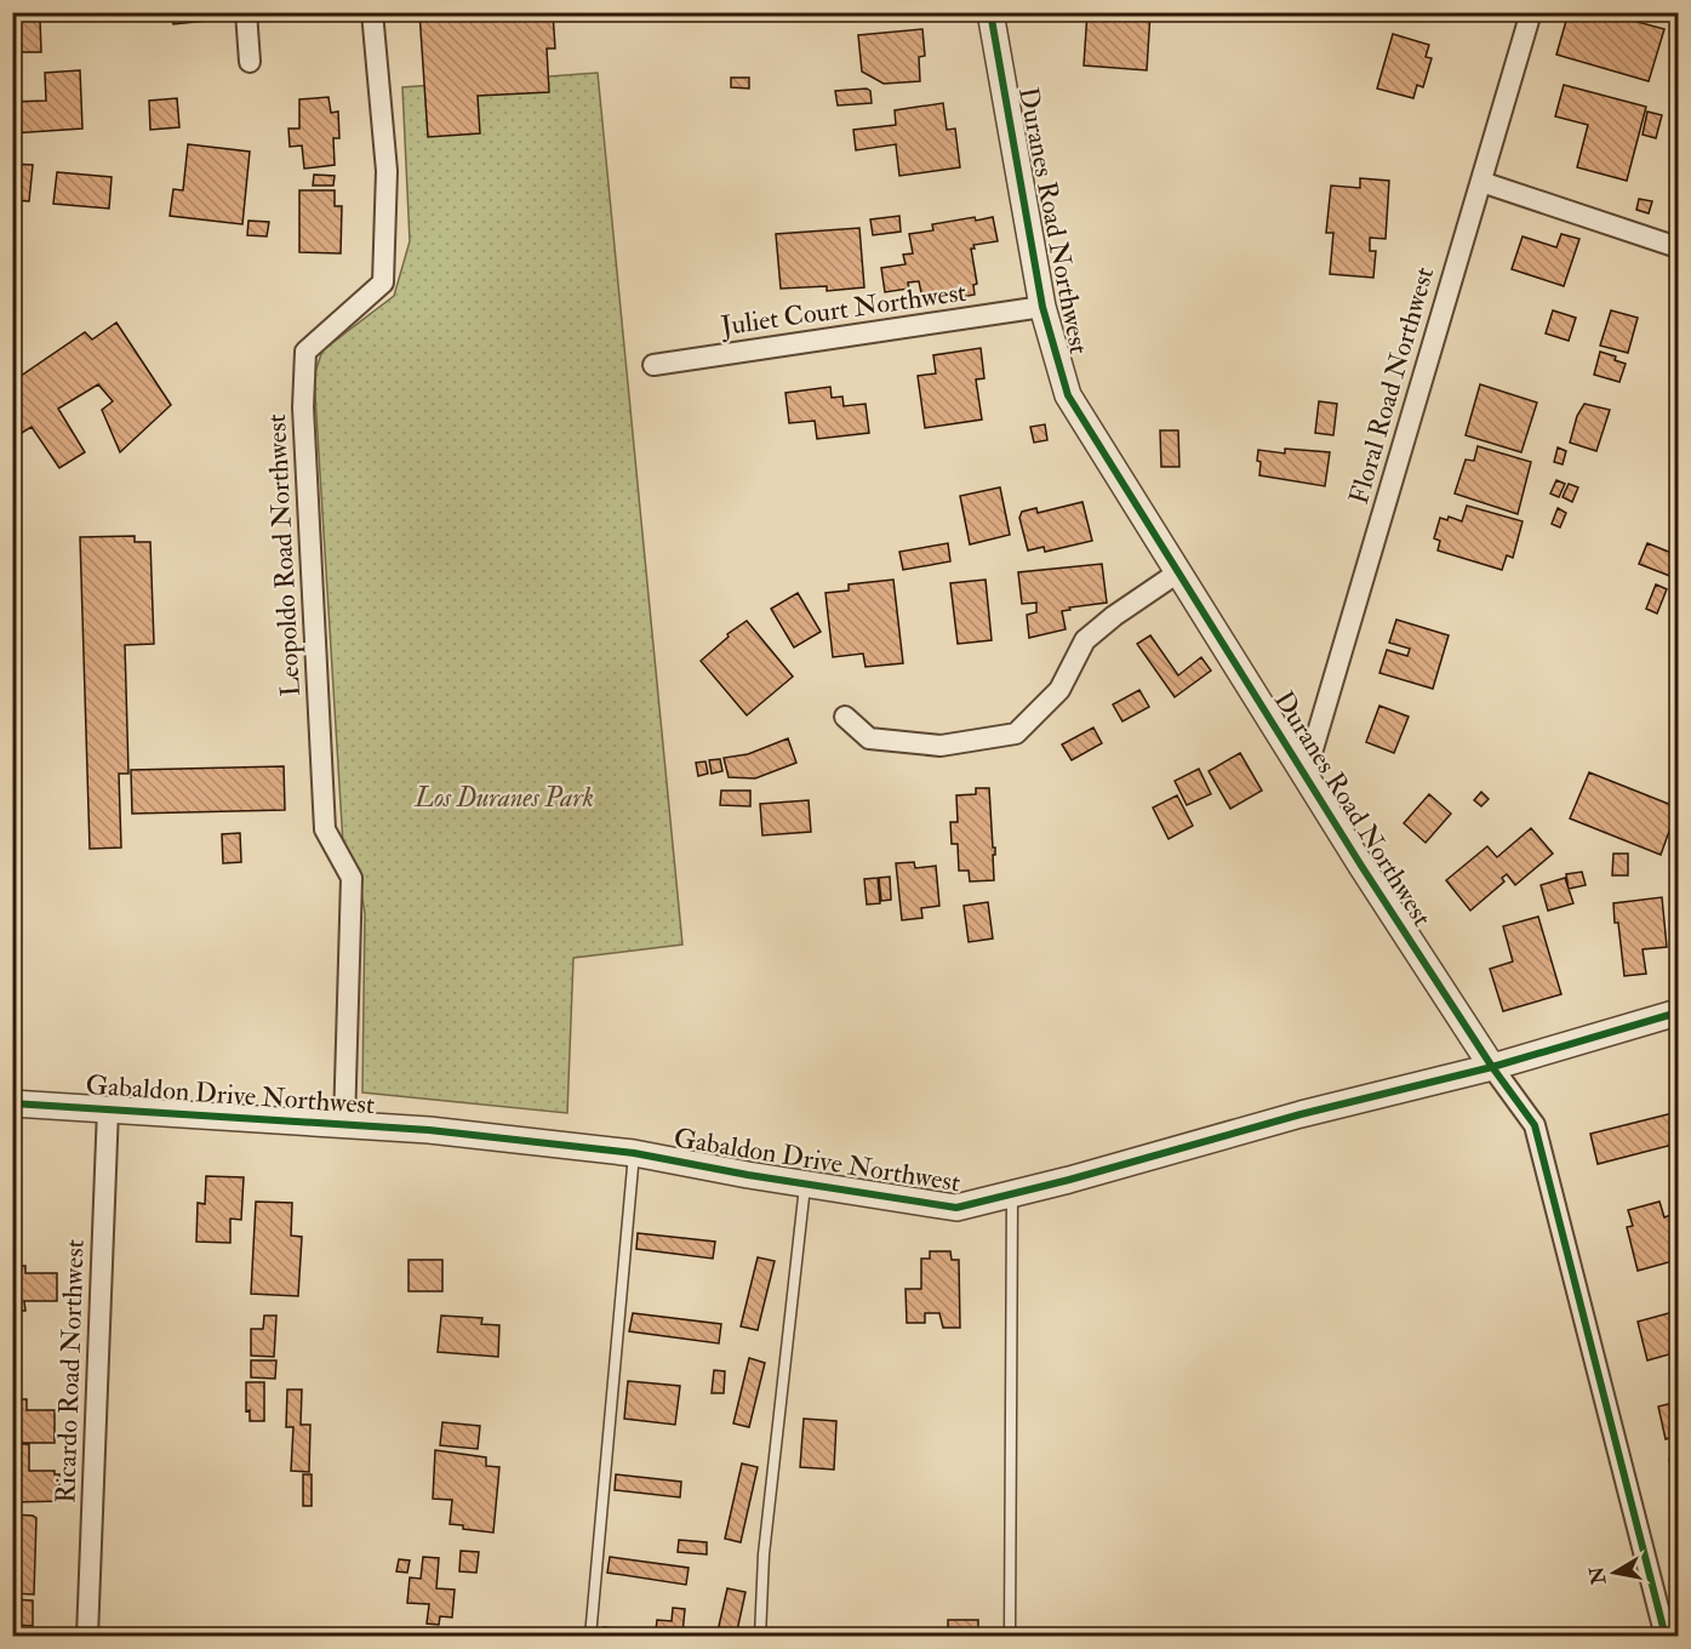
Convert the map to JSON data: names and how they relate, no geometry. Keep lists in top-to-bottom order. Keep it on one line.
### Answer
{"streets":{"street":["Duranes Road Northwest","Juliet Court Northwest","Floral Road Northwest","Leopoldo Road Northwest","Gabaldon Drive Northwest","Ricardo Road Northwest"]},"crossings":[["Duranes Road Northwest","Juliet Court Northwest"],["Duranes Road Northwest","Floral Road Northwest"],["Duranes Road Northwest","Gabaldon Drive Northwest"],["Leopoldo Road Northwest","Gabaldon Drive Northwest"],["Gabaldon Drive Northwest","Ricardo Road Northwest"]],"parks":["Los Duranes Park"],"north":"left"}
